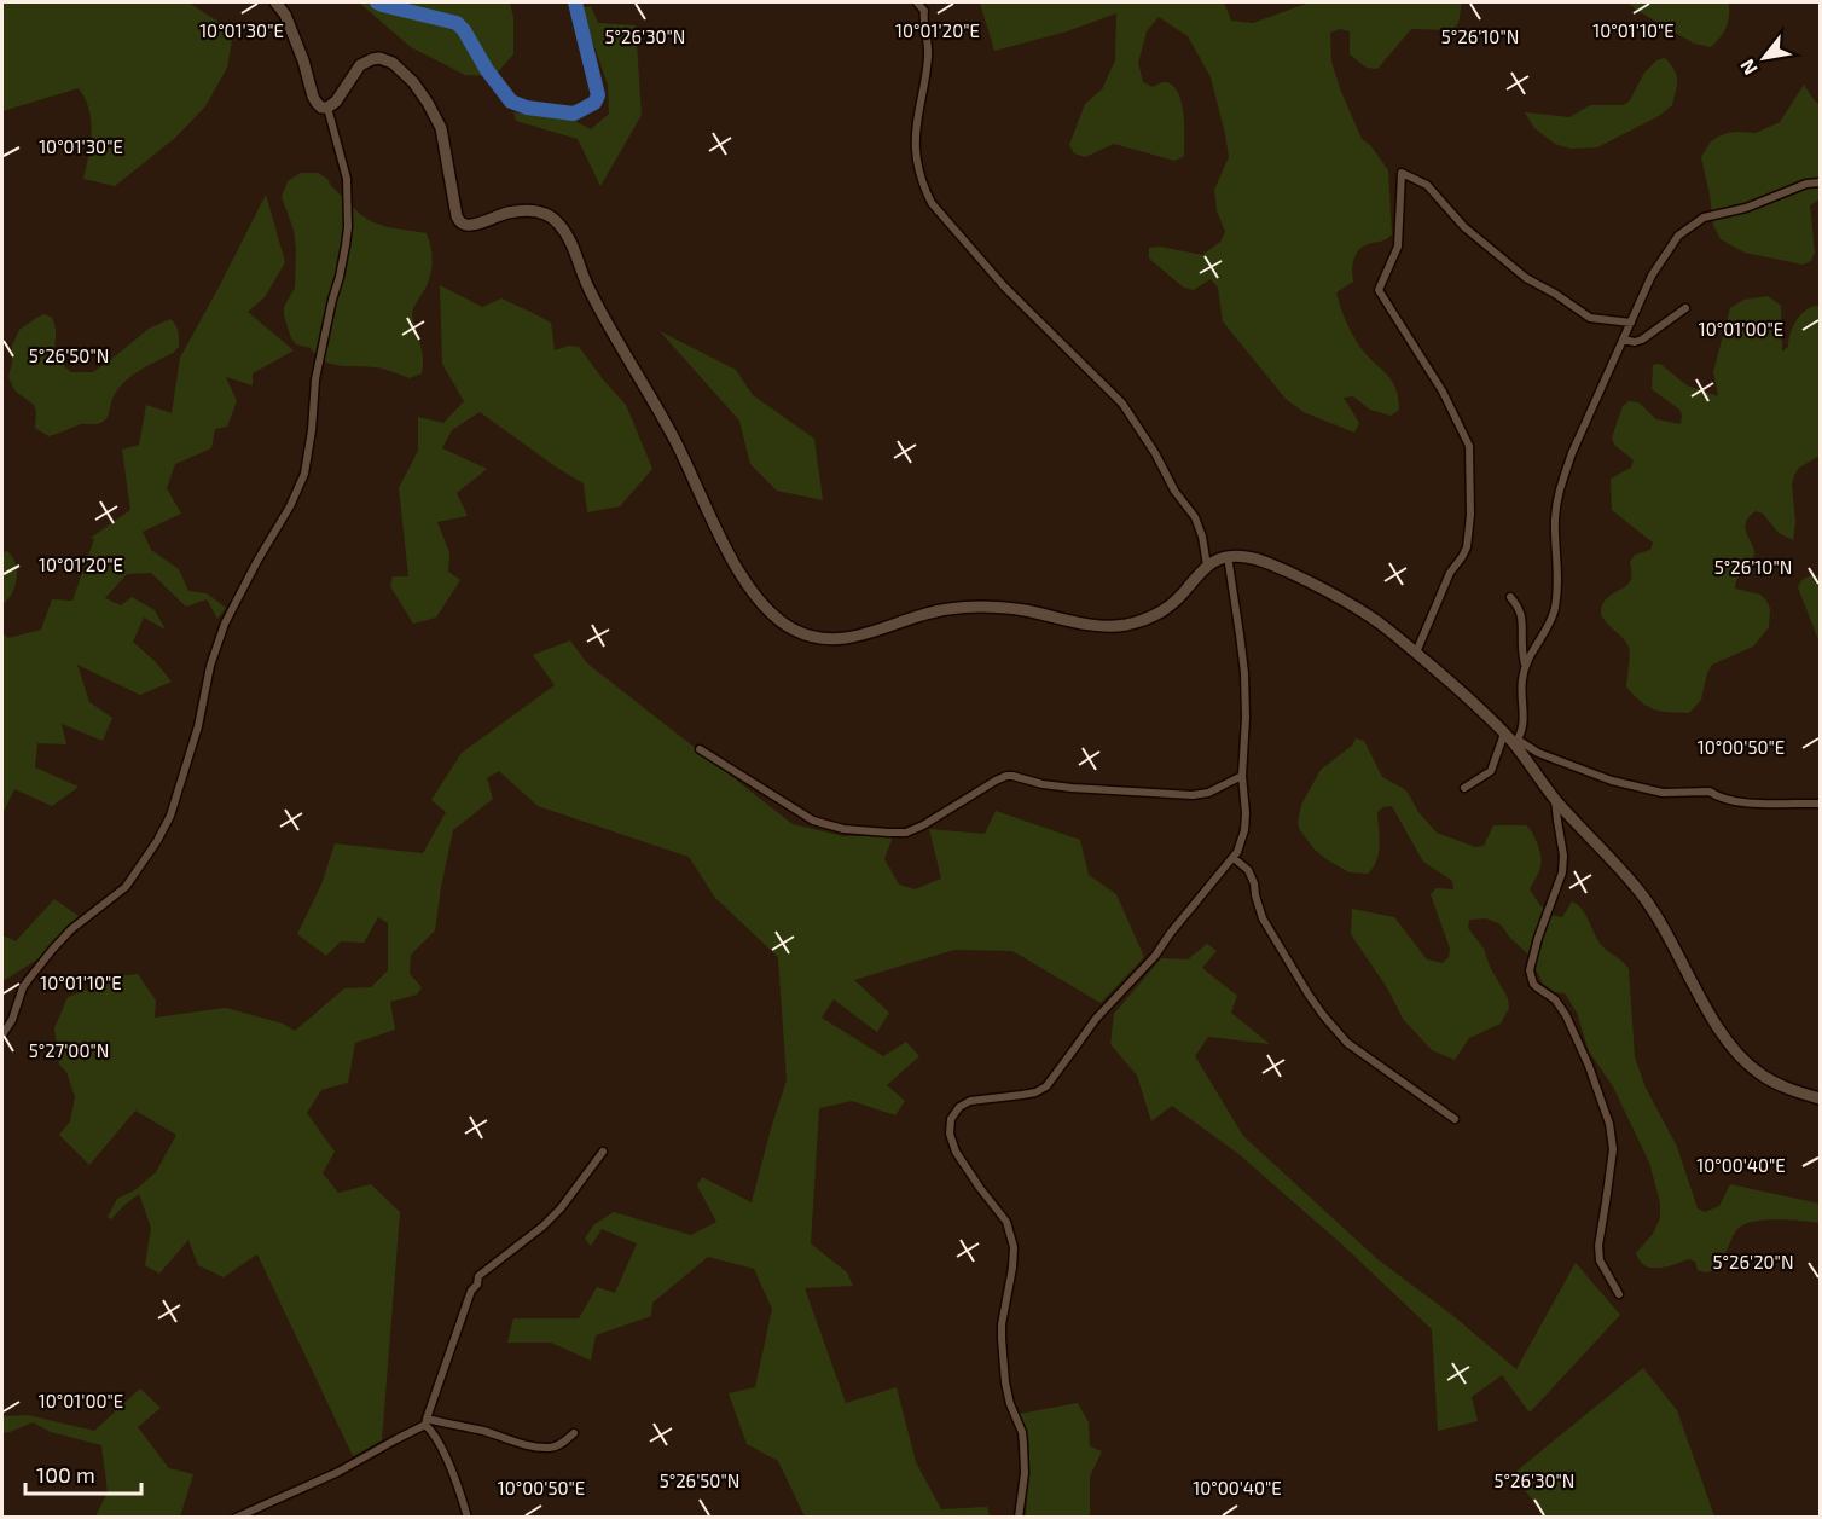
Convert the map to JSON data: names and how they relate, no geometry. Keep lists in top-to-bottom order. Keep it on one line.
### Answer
{"scale_bar":"100 m","north":"bottom left","coordinates":["10°01'30\"E","10°01'20\"E","10°01'10\"E","5°26'30\"N","5°26'10\"N","10°01'00\"E","5°26'50\"N","10°00'50\"E","5°27'00\"N","10°00'40\"E","5°26'20\"N"]}
